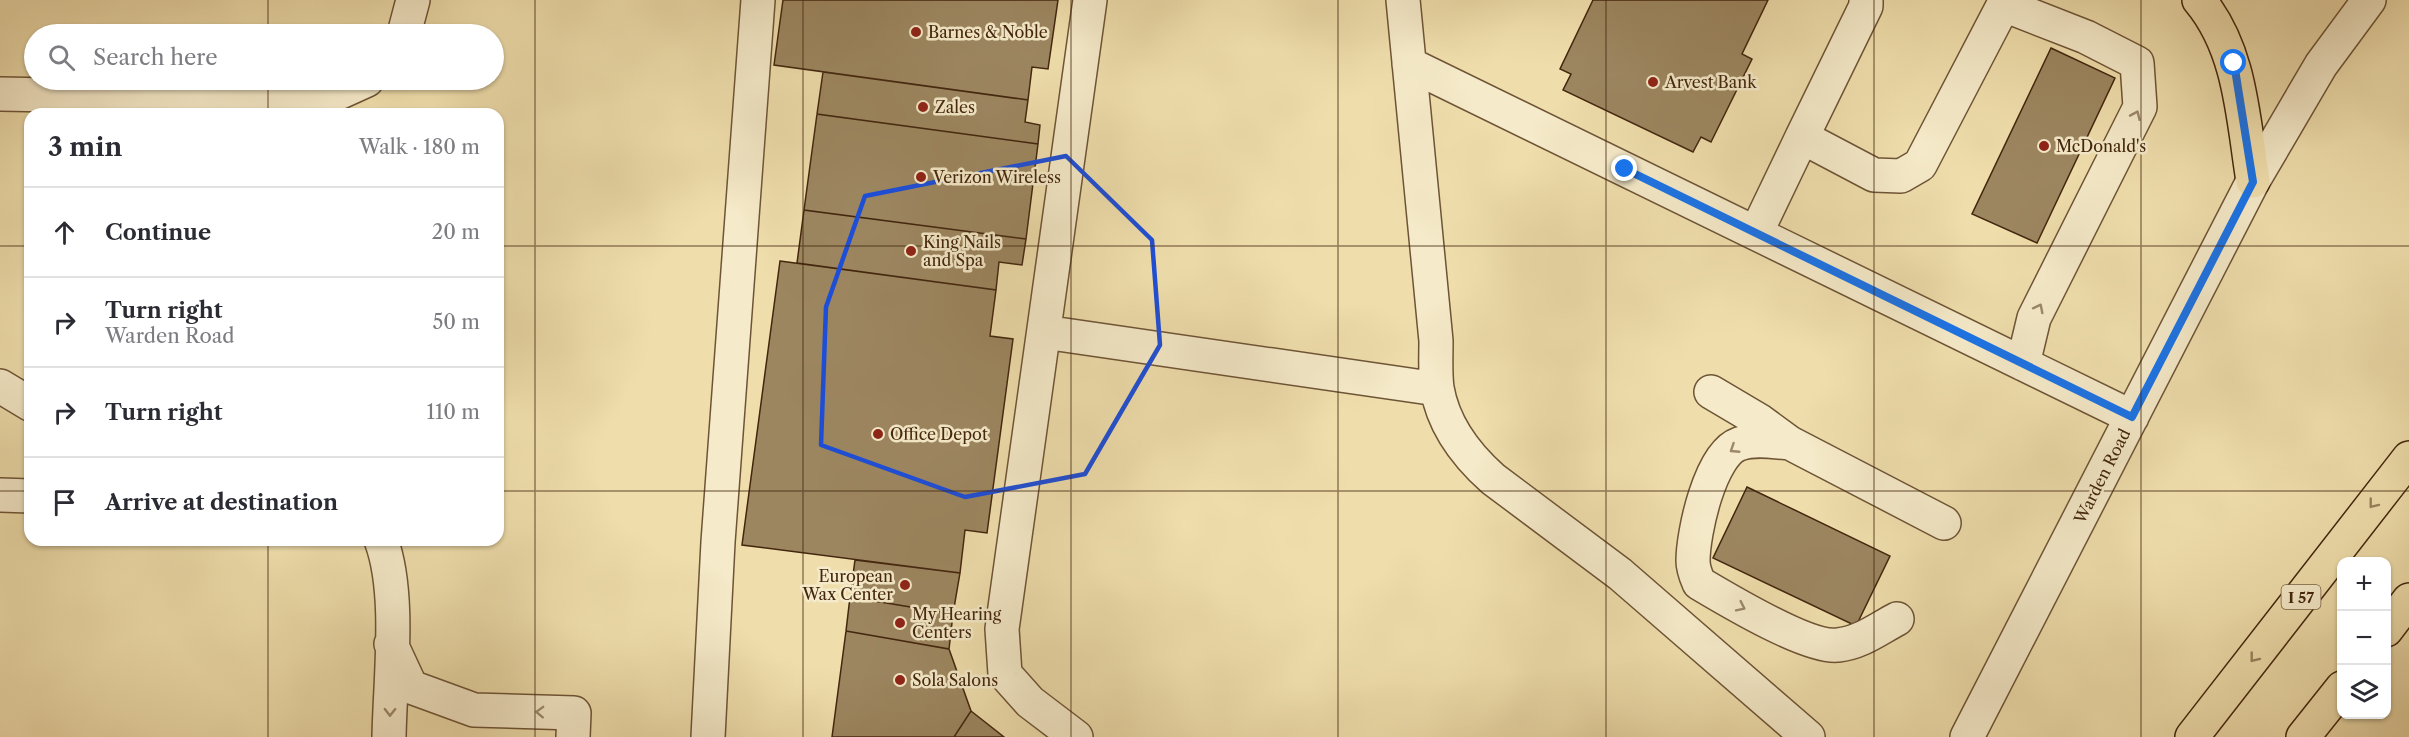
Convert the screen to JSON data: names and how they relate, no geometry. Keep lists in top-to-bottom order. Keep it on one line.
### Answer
{"streets":{"main road":["I 57"],"street":["Warden Road"]},"places":["Barnes & Noble","Arvest Bank","Zales","McDonald's","Verizon Wireless","King Nails and Spa","Office Depot","European Wax Center","My Hearing Centers","Sola Salons"],"page":{"search":"Search here","heading":["3 min","Walk · 180 m"],"list":[["Continue","20 m"],["Turn right","Warden Road","50 m"],["Turn right","110 m"],"Arrive at destination"],"map_buttons":["+","−"]}}
